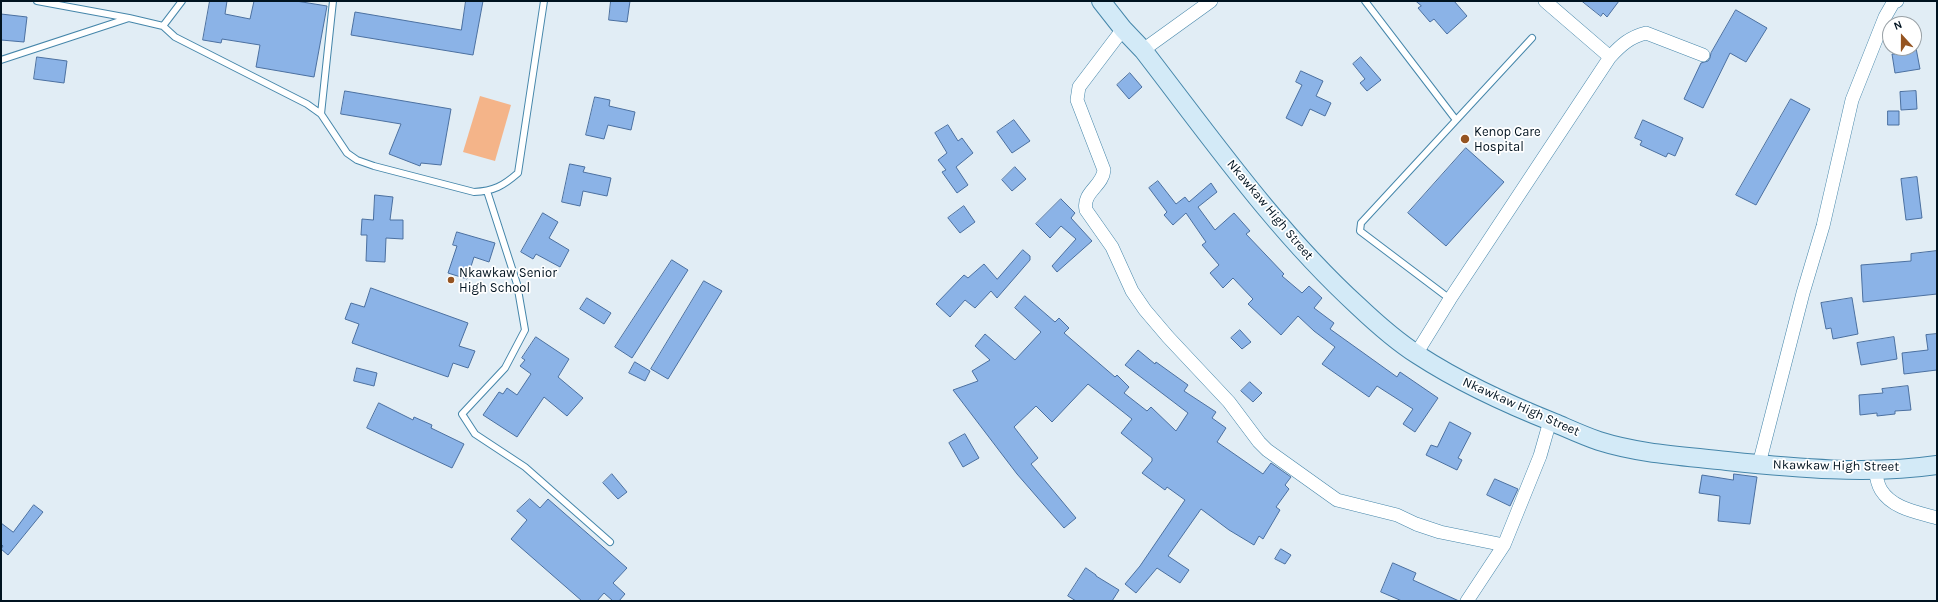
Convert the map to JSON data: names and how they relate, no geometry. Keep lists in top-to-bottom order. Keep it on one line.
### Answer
{"streets":{"main road":["Nkawkaw High Street"]},"places":["Kenop Care Hospital","Nkawkaw Senior High School"],"north":"top"}
